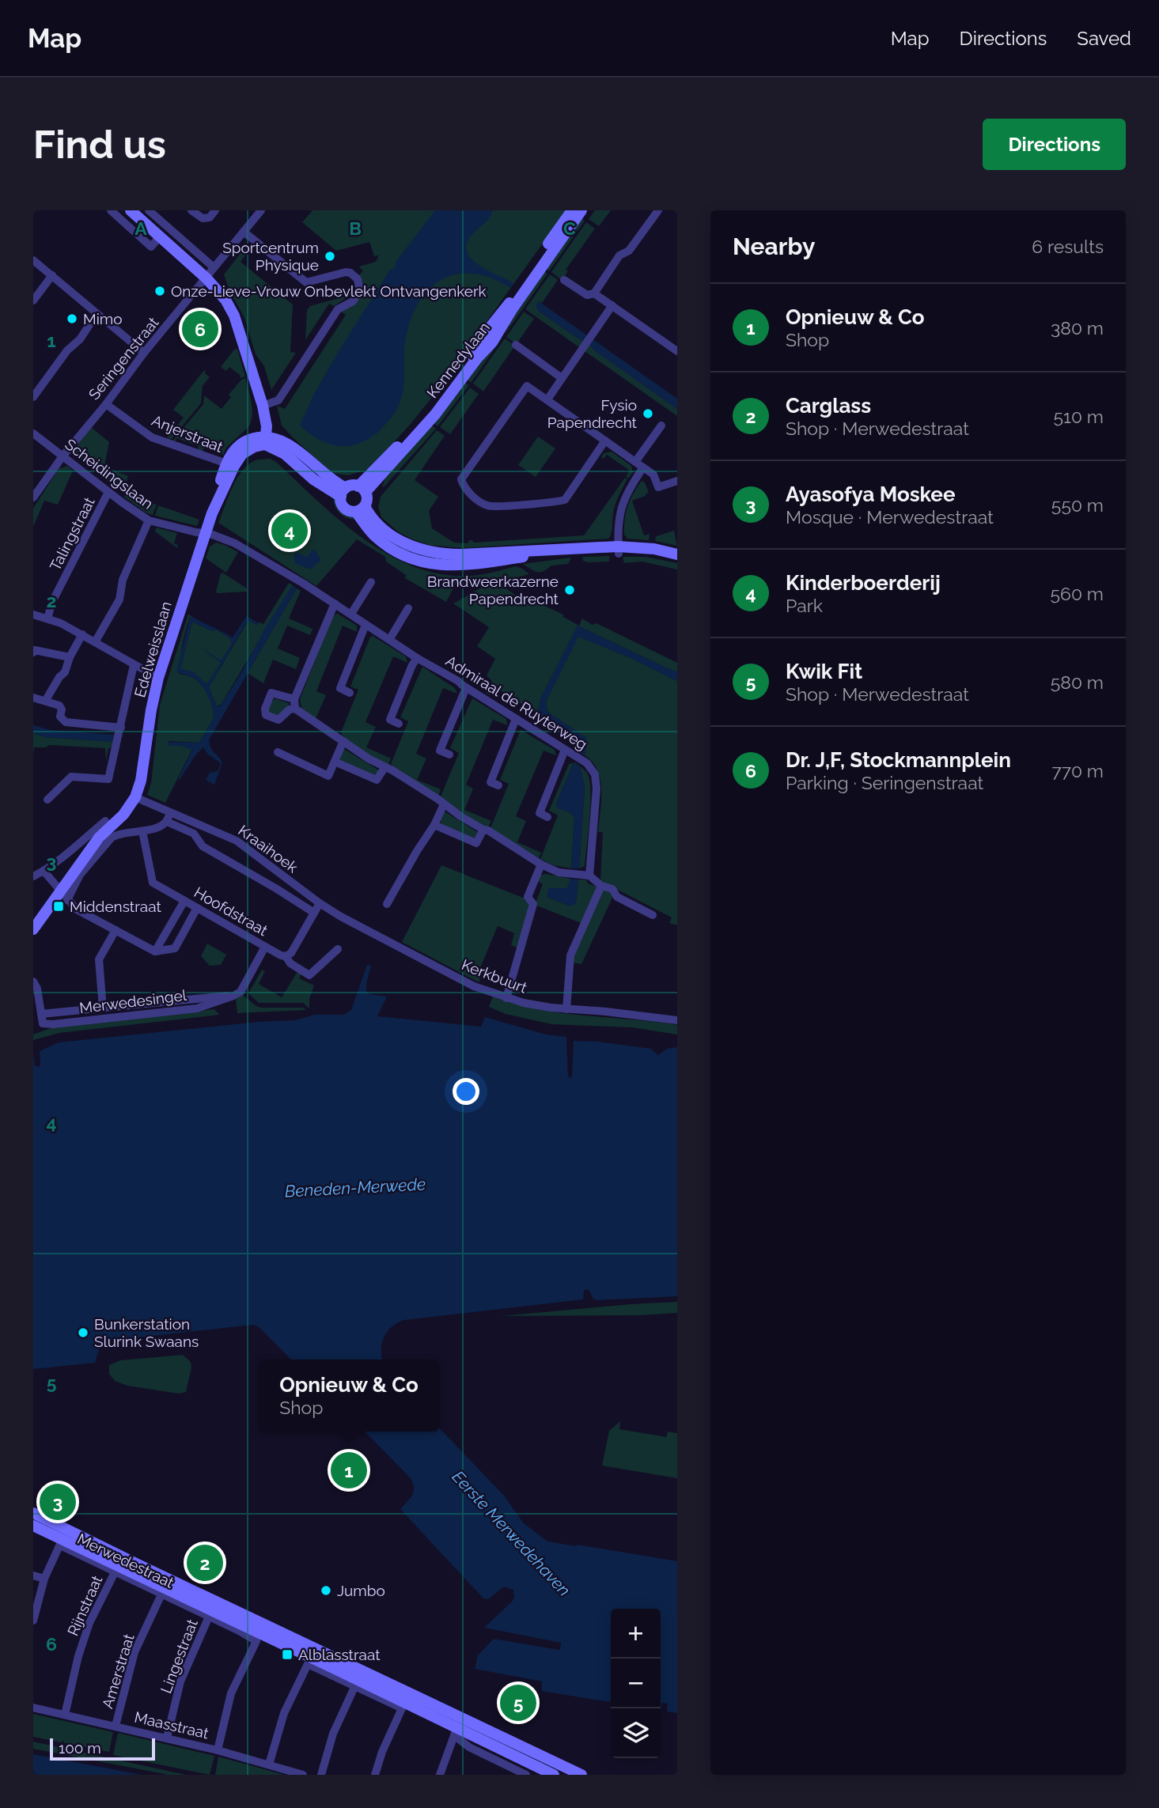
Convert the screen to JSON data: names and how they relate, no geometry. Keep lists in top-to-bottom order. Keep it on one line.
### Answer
{"streets":{"street":["Seringenstraat","Kennedylaan","Anjerstraat","Scheidingslaan","Talingstraat","Edelweisslaan","Admiraal de Ruyterweg","Kraaihoek","Hoofdstraat","Kerkbuurt","Merwedesingel","Merwedestraat","Rijnstraat","Lingestraat","Amerstraat","Maasstraat"]},"crossings":[["Seringenstraat","Anjerstraat"],["Seringenstraat","Scheidingslaan"],["Anjerstraat","Edelweisslaan"],["Scheidingslaan","Talingstraat"],["Scheidingslaan","Edelweisslaan"],["Scheidingslaan","Admiraal de Ruyterweg"],["Edelweisslaan","Admiraal de Ruyterweg"],["Edelweisslaan","Kraaihoek"],["Kraaihoek","Kerkbuurt"],["Merwedestraat","Rijnstraat"],["Merwedestraat","Lingestraat"],["Merwedestraat","Amerstraat"],["Merwedestraat","Maasstraat"],["Rijnstraat","Maasstraat"],["Lingestraat","Maasstraat"],["Amerstraat","Maasstraat"]],"water":["Beneden-Merwede","Eerste Merwedehaven"],"places":{"other":["Sportcentrum Physique","Onze-Lieve-Vrouw Onbevlekt Ontvangenkerk","Mimo","Fysio Papendrecht","Brandweerkazerne Papendrecht","Bunkerstation Slurink Swaans","Jumbo"],"transit":["Middenstraat","Alblasstraat"]},"scale_bar":"100 m","page":{"header":"Map","nav":["Map","Directions","Saved"],"buttons":"Directions","title":"Find us","heading":["Nearby","6 results"],"list":[{"mark":"1","name":"Opnieuw & Co","note":"Shop","value":"380 m"},{"mark":"2","name":"Carglass","note":"Shop · Merwedestraat","value":"510 m"},{"mark":"3","name":"Ayasofya Moskee","note":"Mosque · Merwedestraat","value":"550 m"},{"mark":"4","name":"Kinderboerderij","note":"Park","value":"560 m"},{"mark":"5","name":"Kwik Fit","note":"Shop · Merwedestraat","value":"580 m"},{"mark":"6","name":"Dr. J,F, Stockmannplein","note":"Parking · Seringenstraat","value":"770 m"}],"pins":["6","4","1","3","2","5"],"popup":["Opnieuw & Co","Shop"],"map_buttons":["+","−"],"scale":"100 m"},"grid":{"columns":["A","B","C"],"rows":["1","2","3","4","5","6"]}}
